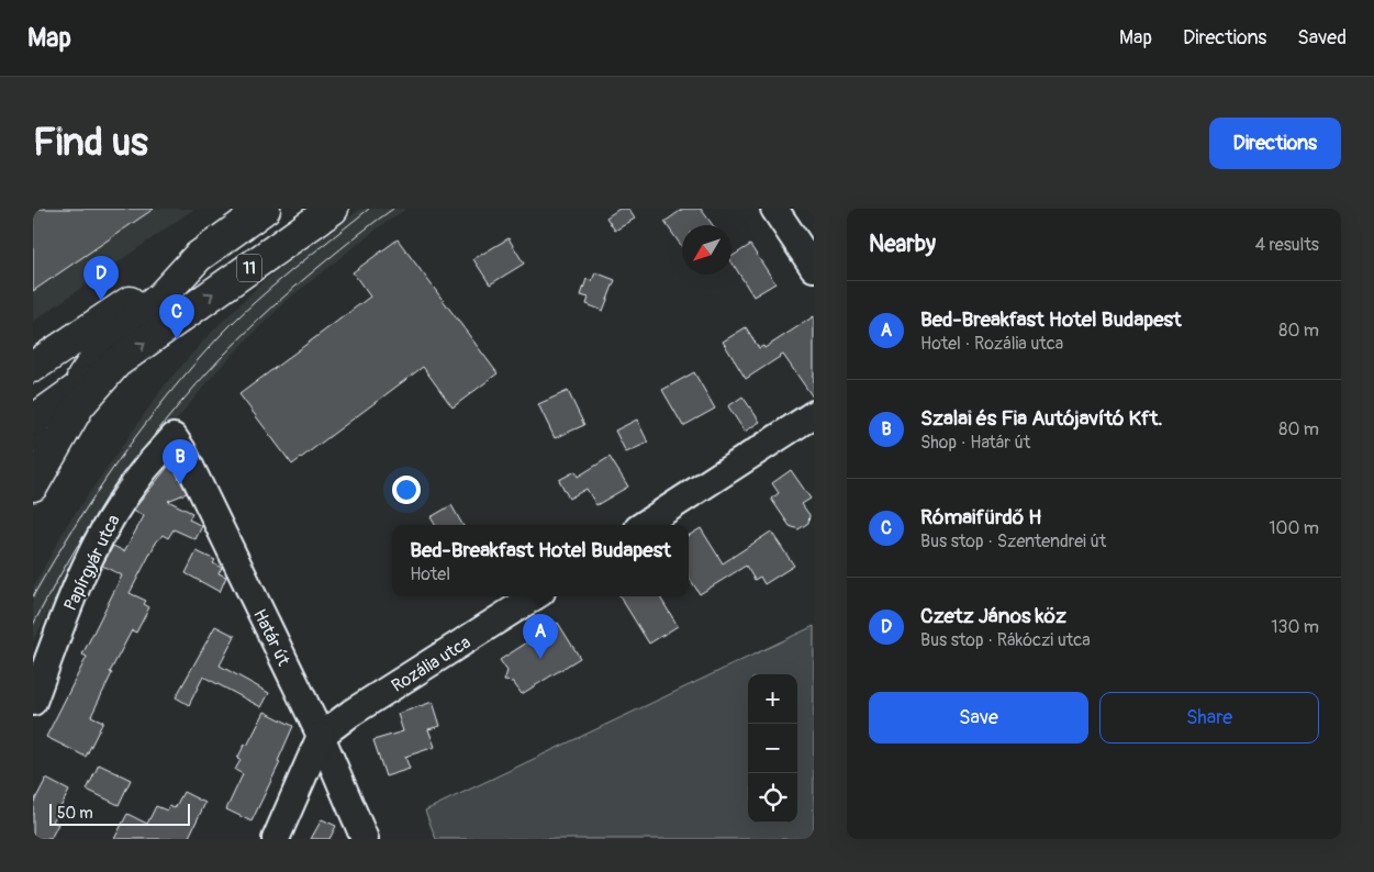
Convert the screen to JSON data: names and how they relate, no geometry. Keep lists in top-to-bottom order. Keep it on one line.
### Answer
{"streets":{"main road":["11"],"street":["Papírgyár utca","Határ út","Rozália utca"]},"crossings":[["Papírgyár utca","Határ út"],["Határ út","Rozália utca"]],"scale_bar":"50 m","north":"bottom left","page":{"header":"Map","nav":["Map","Directions","Saved"],"buttons":["Directions",["Save","Share"]],"title":"Find us","heading":["Nearby","4 results"],"pins":["D","C","B","A"],"list":[{"mark":"A","name":"Bed-Breakfast Hotel Budapest","note":"Hotel · Rozália utca","value":"80 m"},{"mark":"B","name":"Szalai és Fia Autójavító Kft.","note":"Shop · Határ út","value":"80 m"},{"mark":"C","name":"Rómaifürdő H","note":"Bus stop · Szentendrei út","value":"100 m"},{"mark":"D","name":"Czetz János köz","note":"Bus stop · Rákóczi utca","value":"130 m"}],"popup":["Bed-Breakfast Hotel Budapest","Hotel"],"map_buttons":["+","−"],"scale":"50 m"}}
